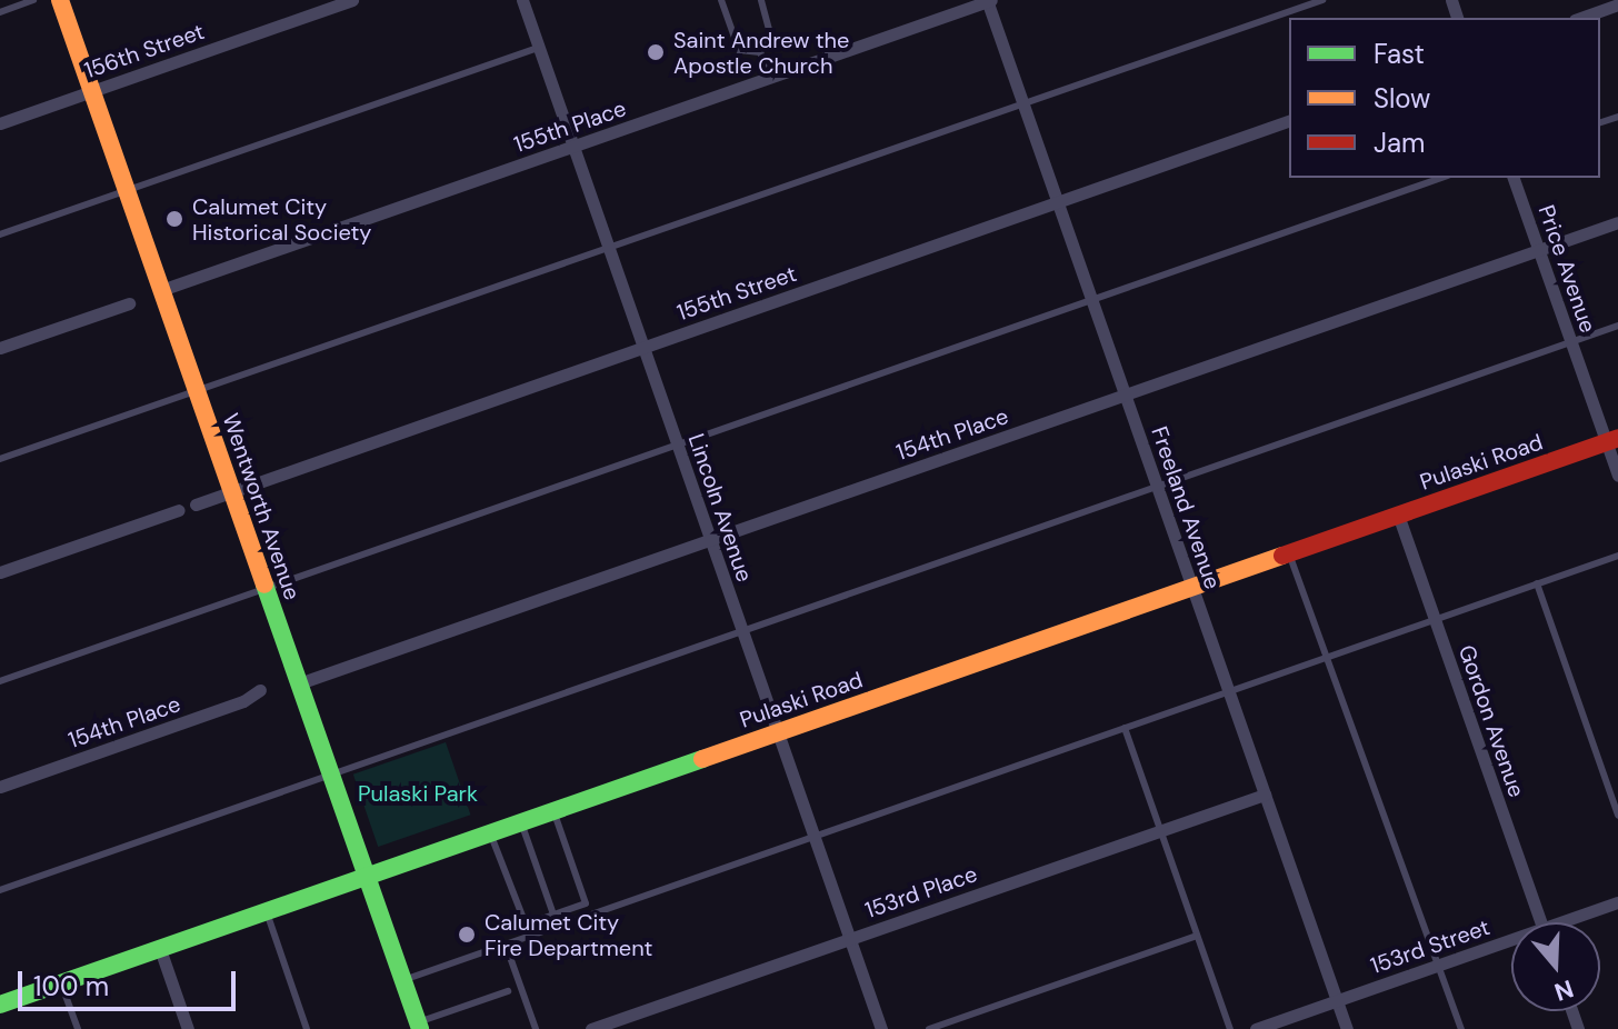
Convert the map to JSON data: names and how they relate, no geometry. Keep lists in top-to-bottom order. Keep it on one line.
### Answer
{"streets":{"street":["156th Street","155th Place","Price Avenue","155th Street","154th Place","Pulaski Road","Wentworth Avenue","Lincoln Avenue","Freeland Avenue","Gordon Avenue","153rd Place","153rd Street"]},"crossings":[["156th Street","Wentworth Avenue"],["155th Place","Wentworth Avenue"],["155th Place","Lincoln Avenue"],["155th Place","Freeland Avenue"],["Price Avenue","154th Place"],["Price Avenue","Pulaski Road"],["155th Street","Wentworth Avenue"],["155th Street","Lincoln Avenue"],["155th Street","Freeland Avenue"],["154th Place","Wentworth Avenue"],["154th Place","Lincoln Avenue"],["154th Place","Freeland Avenue"],["Pulaski Road","Wentworth Avenue"],["Pulaski Road","Lincoln Avenue"],["Pulaski Road","Freeland Avenue"],["Pulaski Road","Gordon Avenue"],["Lincoln Avenue","153rd Place"],["Freeland Avenue","153rd Place"],["Freeland Avenue","153rd Street"]],"parks":["Pulaski Park"],"places":["Saint Andrew the Apostle Church","Calumet City Historical Society","Calumet City Fire Department"],"legend":["Fast","Slow","Jam"],"scale_bar":"100 m","north":"bottom"}
